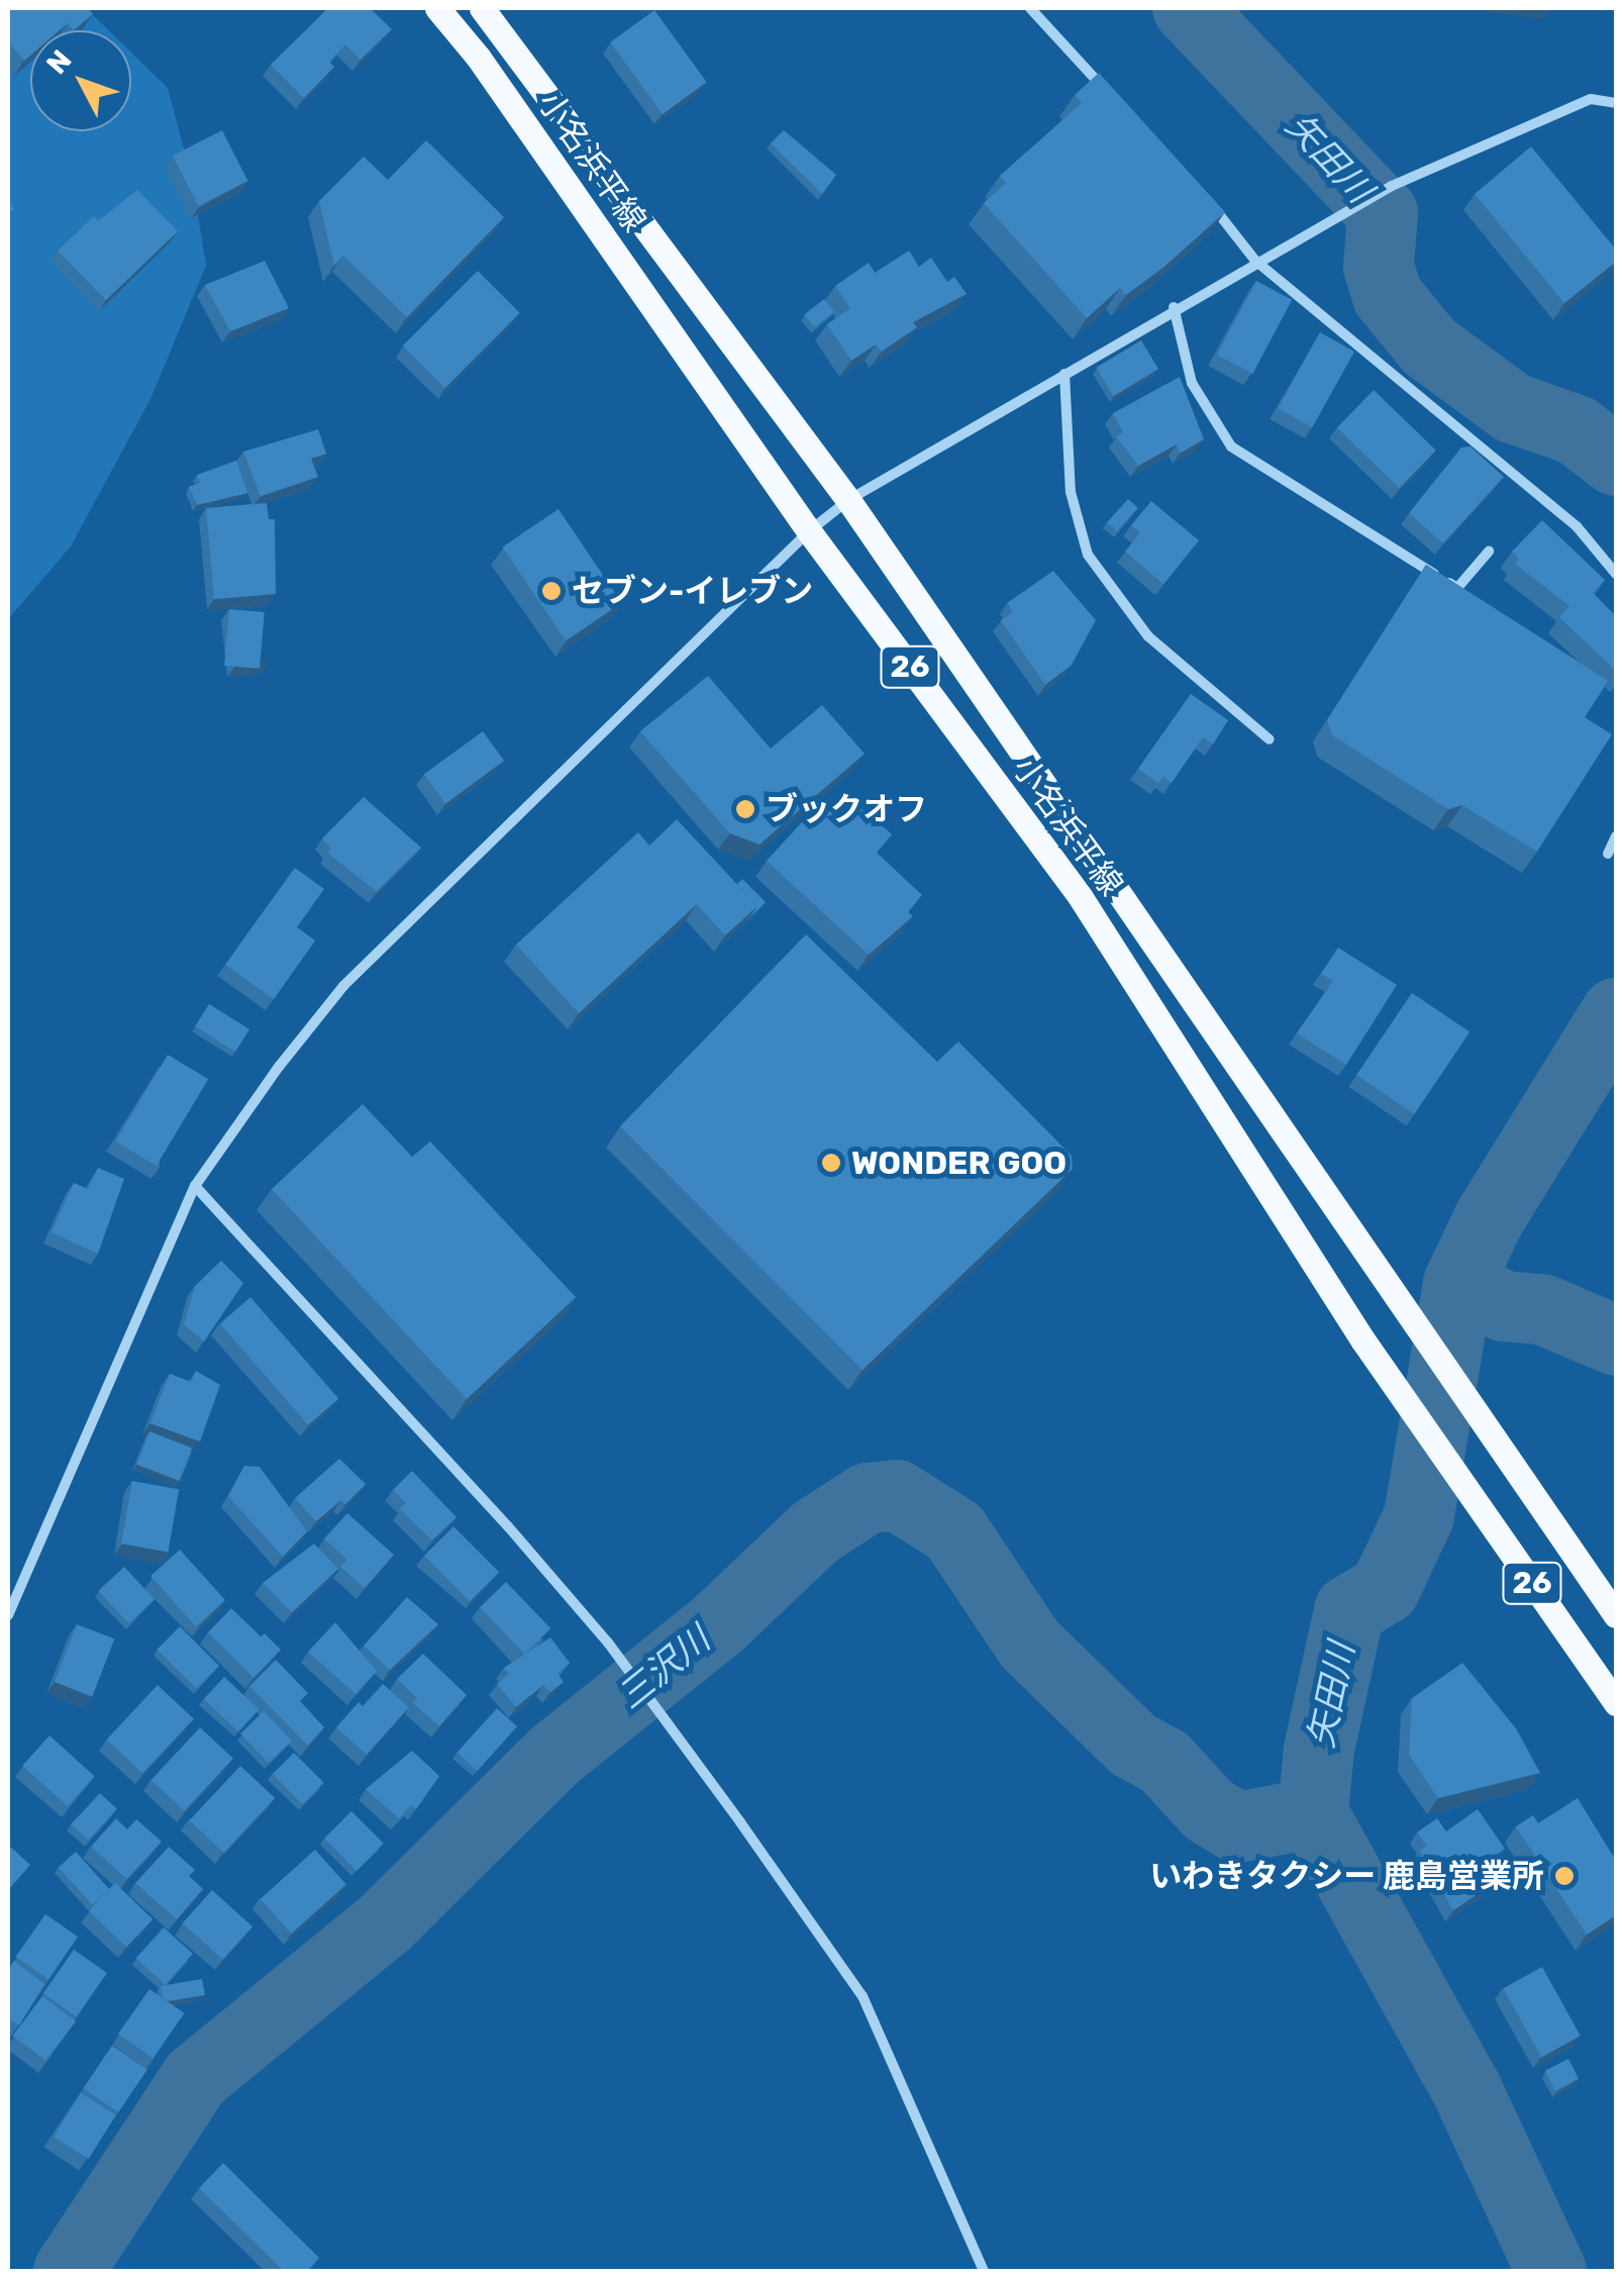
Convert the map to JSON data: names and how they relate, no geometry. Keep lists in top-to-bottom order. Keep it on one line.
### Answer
{"streets":{"main road":["小名浜平線","26"]},"water":["矢田川","三沢川"],"places":["セブン-イレブン","ブックオフ","WONDER GOO","いわきタクシー 鹿島営業所"],"north":"top left"}
